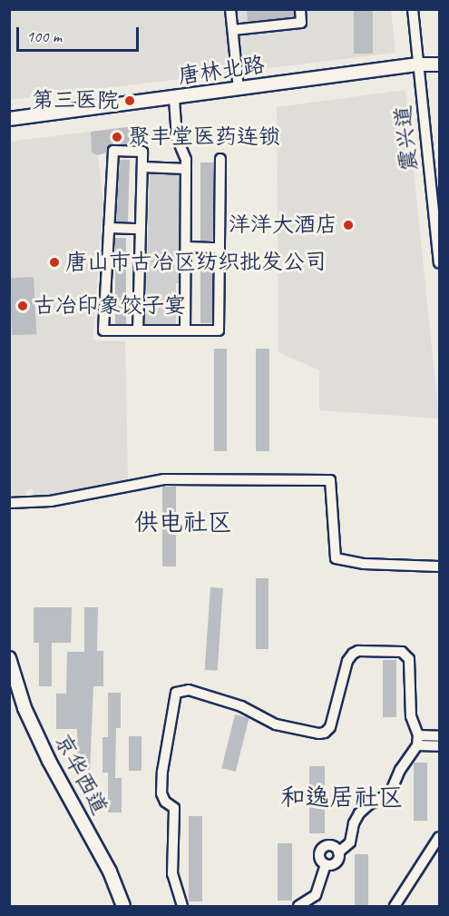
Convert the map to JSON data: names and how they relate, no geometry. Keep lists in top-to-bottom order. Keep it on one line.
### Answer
{"streets":{"main road":["唐林北路","京华西道"],"street":["震兴道"]},"crossings":[["唐林北路","震兴道"]],"districts":["供电社区","和逸居社区"],"places":["第三医院","聚丰堂医药连锁","洋洋大酒店","唐山市古冶区纺织批发公司","古冶印象饺子宴"],"scale_bar":"100 m"}
